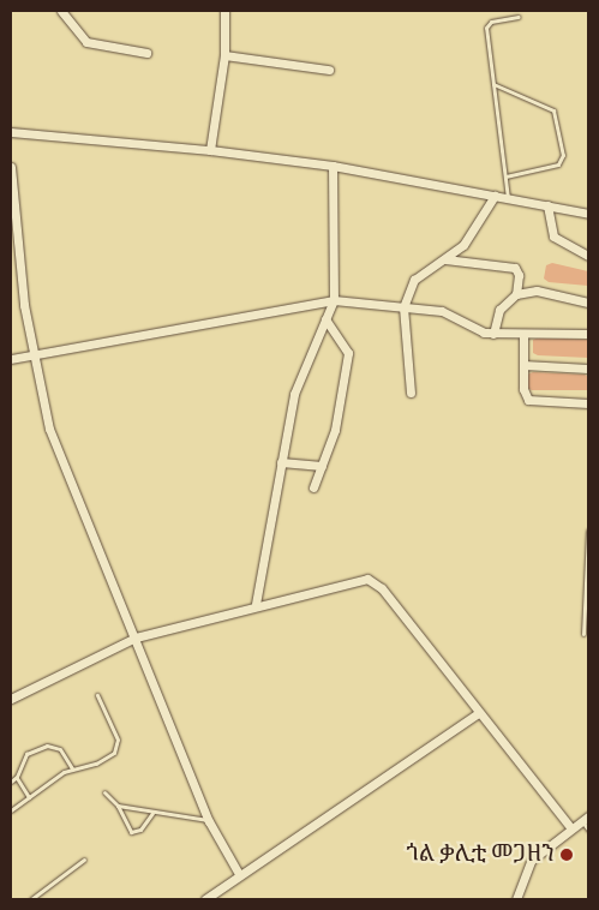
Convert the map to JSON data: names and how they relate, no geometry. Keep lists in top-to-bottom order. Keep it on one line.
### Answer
{"places":["ጎል ቃሊቲ መጋዘን"]}
